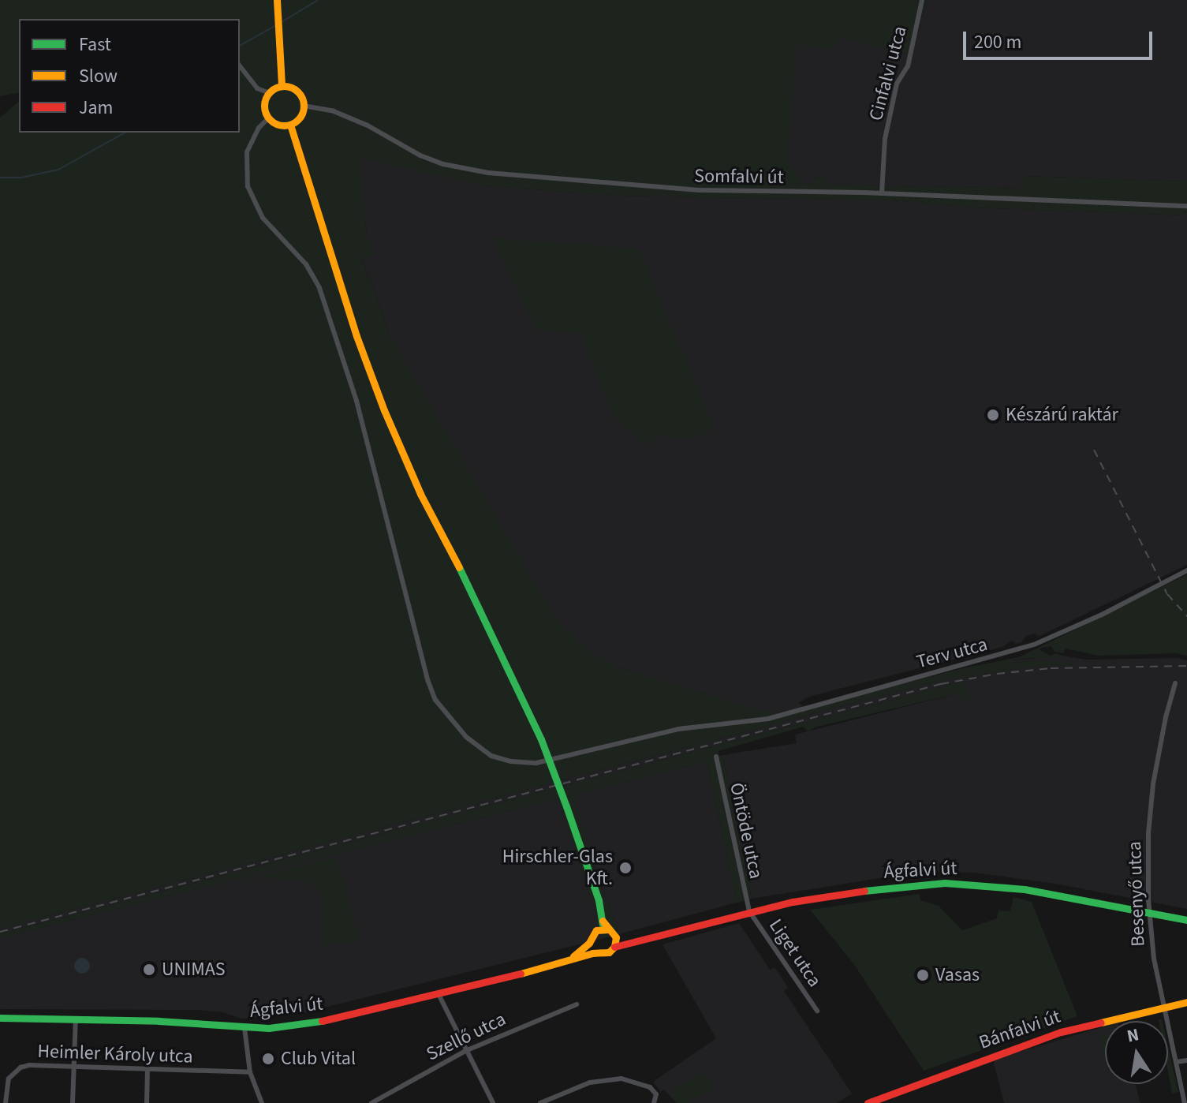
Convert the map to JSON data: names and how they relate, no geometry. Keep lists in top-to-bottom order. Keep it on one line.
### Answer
{"streets":{"main road":["Ágfalvi út","Bánfalvi út"],"street":["Cinfalvi utca","Somfalvi út","Terv utca","Öntöde utca","Besenyő utca","Liget utca","Szellő utca","Heimler Károly utca"]},"crossings":[["Cinfalvi utca","Somfalvi út"],["Somfalvi út","Terv utca"],["Öntöde utca","Ágfalvi út"],["Öntöde utca","Liget utca"],["Ágfalvi út","Besenyő utca"],["Ágfalvi út","Liget utca"],["Besenyő utca","Bánfalvi út"]],"places":["Készárú raktár","Hirschler-Glas Kft.","UNIMAS","Vasas","Club Vital"],"legend":["Fast","Slow","Jam"],"scale_bar":"200 m","north":"top"}
